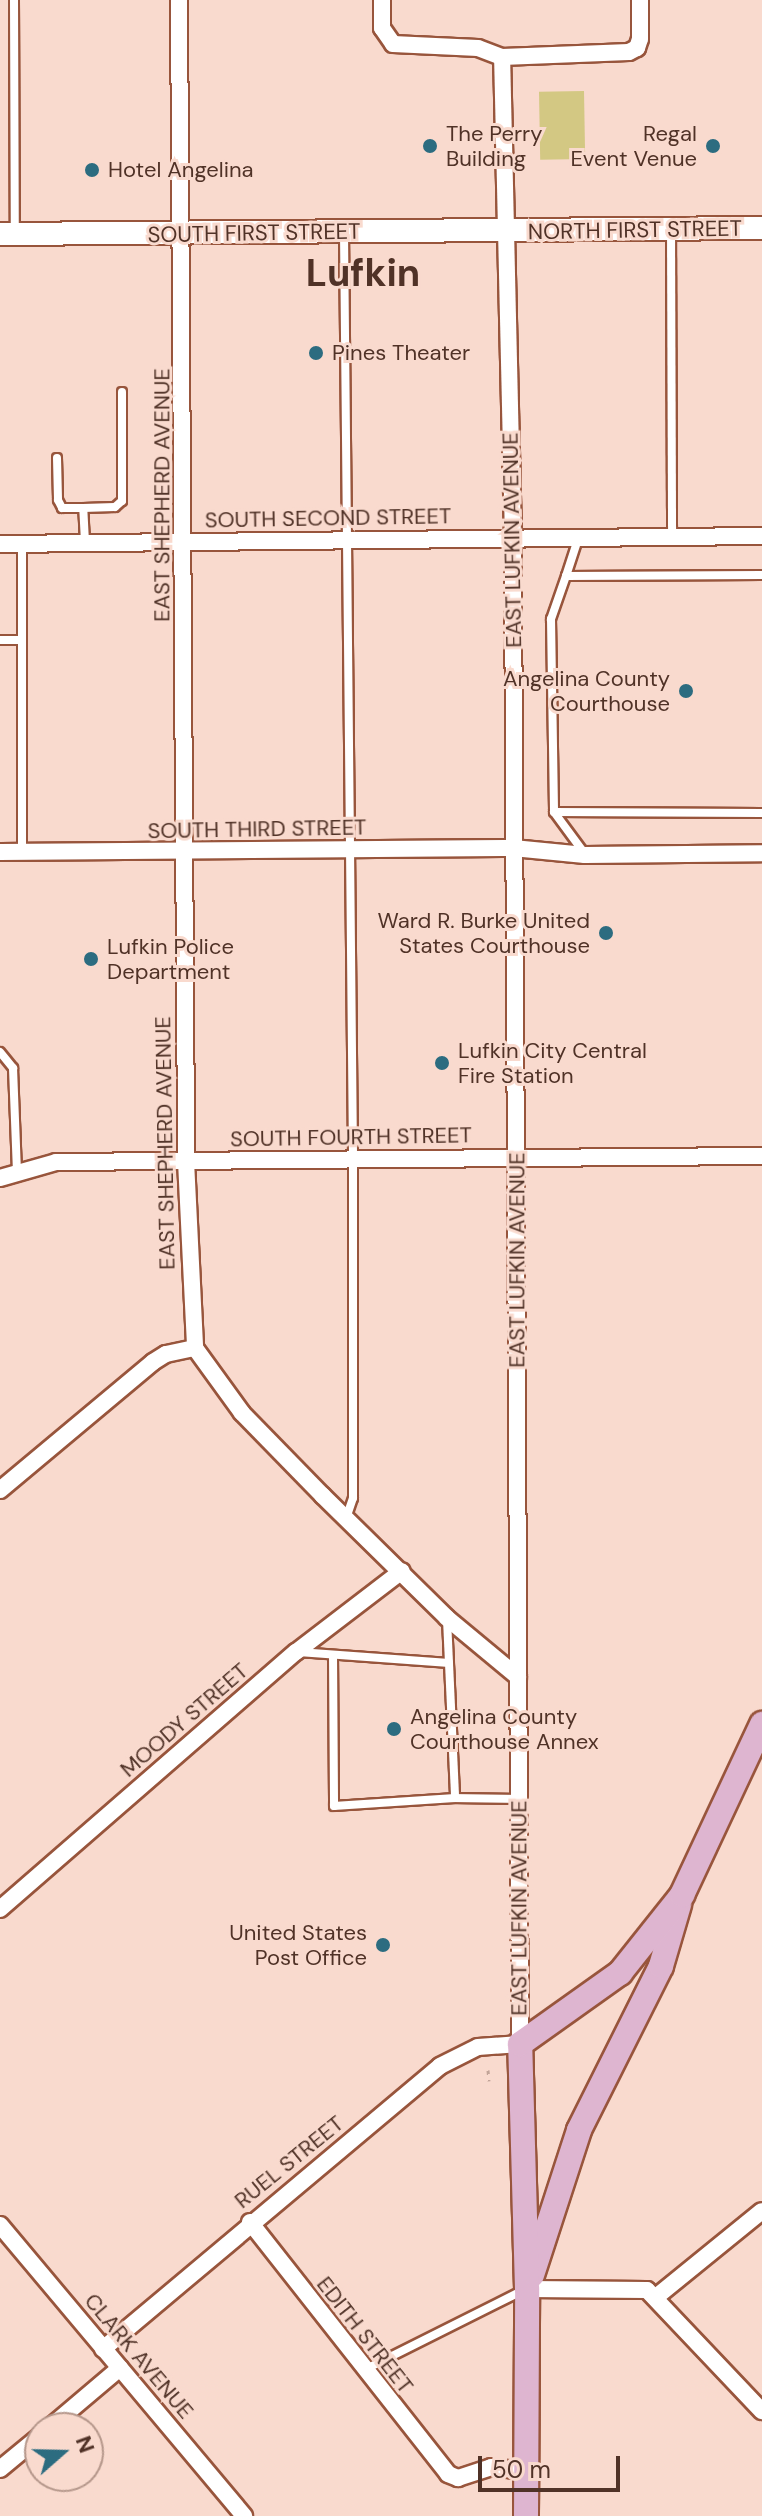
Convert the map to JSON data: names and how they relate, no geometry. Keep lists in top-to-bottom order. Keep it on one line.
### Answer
{"streets":{"main road":["NORTH FIRST STREET","SOUTH FIRST STREET","EAST LUFKIN AVENUE"],"street":["EAST SHEPHERD AVENUE","SOUTH SECOND STREET","SOUTH THIRD STREET","SOUTH FOURTH STREET","MOODY STREET","RUEL STREET","EDITH STREET","CLARK AVENUE"]},"crossings":[["NORTH FIRST STREET","SOUTH FIRST STREET"],["NORTH FIRST STREET","EAST LUFKIN AVENUE"],["SOUTH FIRST STREET","EAST SHEPHERD AVENUE"],["SOUTH FIRST STREET","EAST LUFKIN AVENUE"],["EAST SHEPHERD AVENUE","SOUTH SECOND STREET"],["EAST SHEPHERD AVENUE","SOUTH THIRD STREET"],["EAST SHEPHERD AVENUE","SOUTH FOURTH STREET"],["SOUTH SECOND STREET","EAST LUFKIN AVENUE"],["EAST LUFKIN AVENUE","SOUTH THIRD STREET"],["EAST LUFKIN AVENUE","SOUTH FOURTH STREET"],["EAST LUFKIN AVENUE","RUEL STREET"],["EAST LUFKIN AVENUE","EDITH STREET"],["RUEL STREET","EDITH STREET"],["RUEL STREET","CLARK AVENUE"]],"districts":["Lufkin"],"places":["The Perry Building","Regal Event Venue","Hotel Angelina","Pines Theater","Angelina County Courthouse","Ward R. Burke United States Courthouse","Lufkin Police Department","Lufkin City Central Fire Station","Angelina County Courthouse Annex","United States Post Office"],"scale_bar":"50 m","north":"right"}
